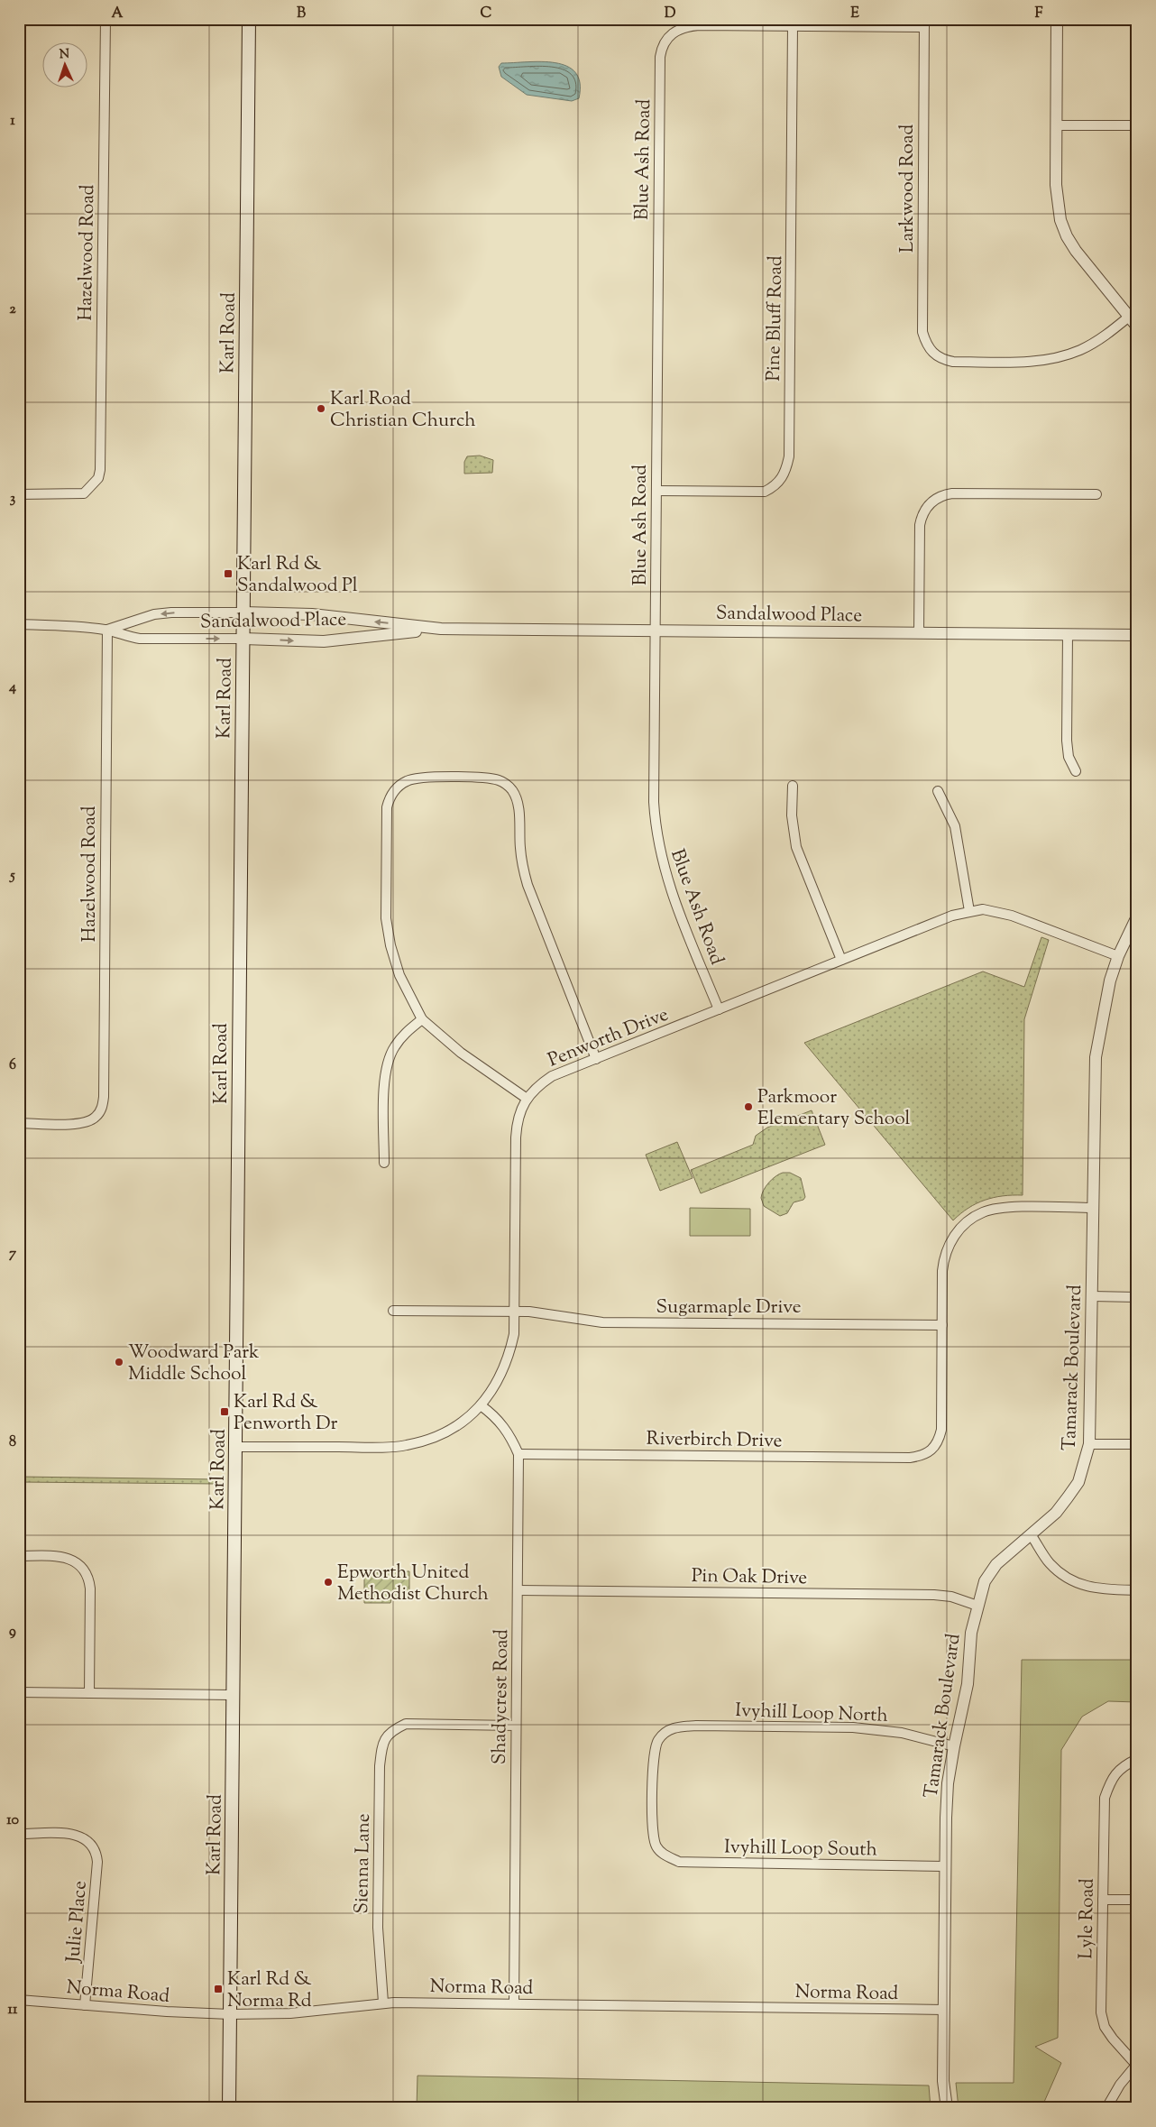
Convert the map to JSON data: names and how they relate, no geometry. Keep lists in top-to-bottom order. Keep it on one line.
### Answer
{"streets":{"main road":["Karl Road"],"street":["Blue Ash Road","Larkwood Road","Hazelwood Road","Pine Bluff Road","Sandalwood Place","Penworth Drive","Sugarmaple Drive","Tamarack Boulevard","Riverbirch Drive","Pin Oak Drive","Shadycrest Road","Ivyhill Loop North","Ivyhill Loop South","Sienna Lane","Lyle Road","Julie Place","Norma Road"]},"crossings":[["Blue Ash Road","Pine Bluff Road"],["Blue Ash Road","Sandalwood Place"],["Blue Ash Road","Penworth Drive"],["Hazelwood Road","Sandalwood Place"],["Karl Road","Sandalwood Place"],["Karl Road","Penworth Drive"],["Karl Road","Norma Road"],["Penworth Drive","Sugarmaple Drive"],["Penworth Drive","Tamarack Boulevard"],["Penworth Drive","Shadycrest Road"],["Sugarmaple Drive","Riverbirch Drive"],["Tamarack Boulevard","Riverbirch Drive"],["Tamarack Boulevard","Pin Oak Drive"],["Tamarack Boulevard","Ivyhill Loop North"],["Tamarack Boulevard","Ivyhill Loop South"],["Tamarack Boulevard","Norma Road"],["Riverbirch Drive","Shadycrest Road"],["Pin Oak Drive","Shadycrest Road"],["Shadycrest Road","Sienna Lane"],["Shadycrest Road","Norma Road"],["Ivyhill Loop North","Ivyhill Loop South"],["Sienna Lane","Norma Road"],["Julie Place","Norma Road"]],"places":{"other":["Karl Road Christian Church","Parkmoor Elementary School","Woodward Park Middle School","Epworth United Methodist Church"],"transit":["Karl Rd & Sandalwood Pl","Karl Rd & Penworth Dr","Karl Rd & Norma Rd"]},"north":"top","grid":{"columns":["A","B","C","D","E","F"],"rows":["1","2","3","4","5","6","7","8","9","10","11"]}}
